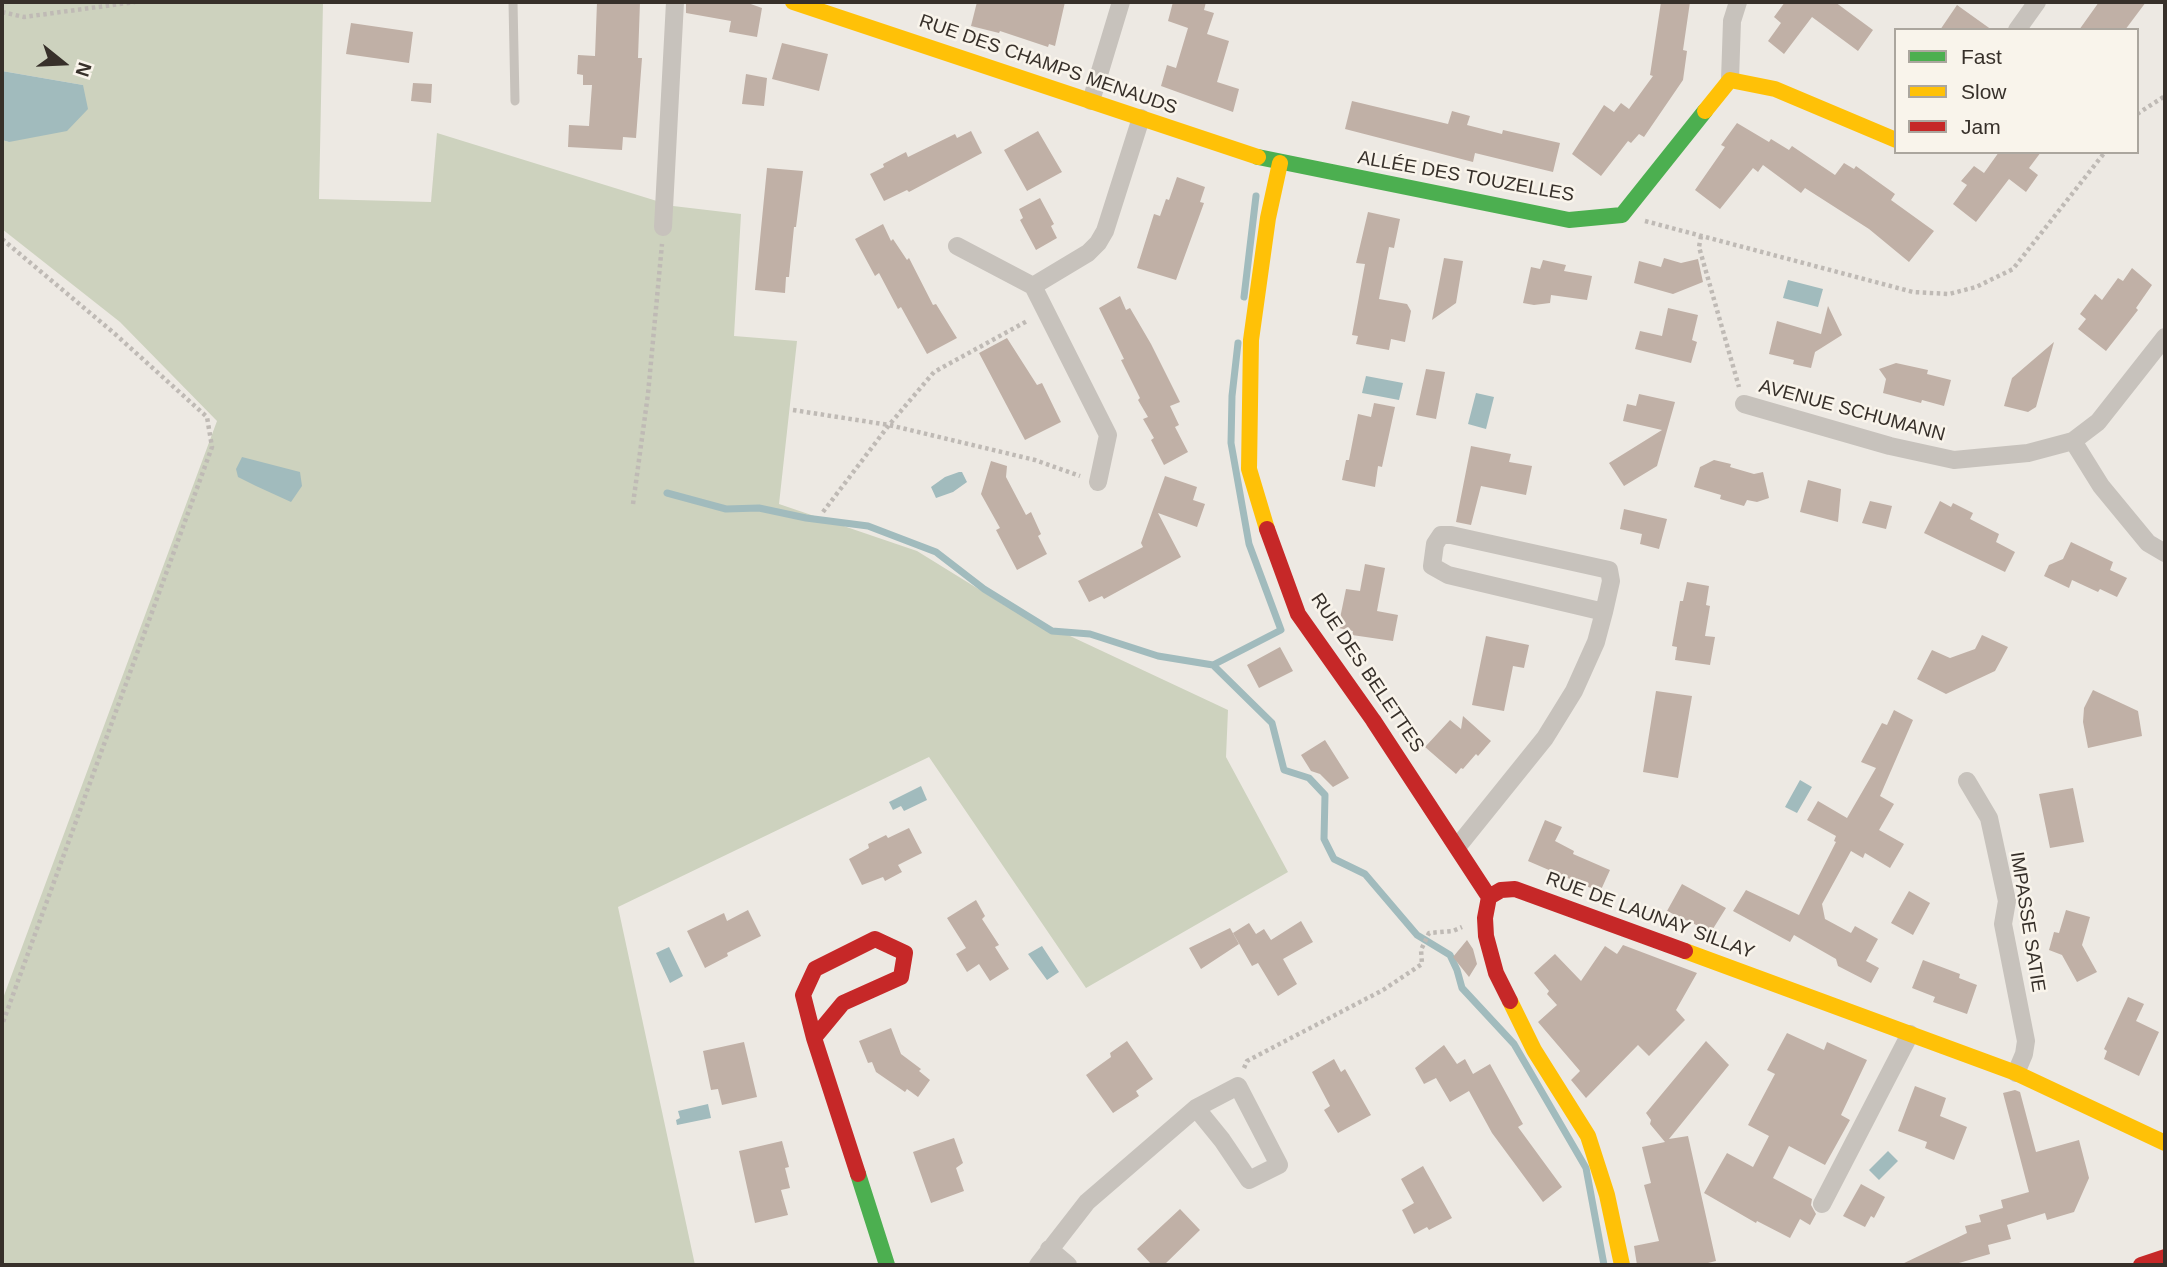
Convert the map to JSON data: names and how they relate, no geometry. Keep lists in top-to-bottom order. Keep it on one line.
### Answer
{"streets":{"street":["RUE DES CHAMPS MENAUDS","ALLÉE DES TOUZELLES","AVENUE SCHUMANN","RUE DES BELETTES","RUE DE LAUNAY SILLAY","IMPASSE SATIE"]},"crossings":[["RUE DES CHAMPS MENAUDS","ALLÉE DES TOUZELLES"],["ALLÉE DES TOUZELLES","RUE DES BELETTES"],["RUE DES BELETTES","RUE DE LAUNAY SILLAY"],["RUE DE LAUNAY SILLAY","IMPASSE SATIE"]],"legend":["Fast","Slow","Jam"],"north":"right"}
